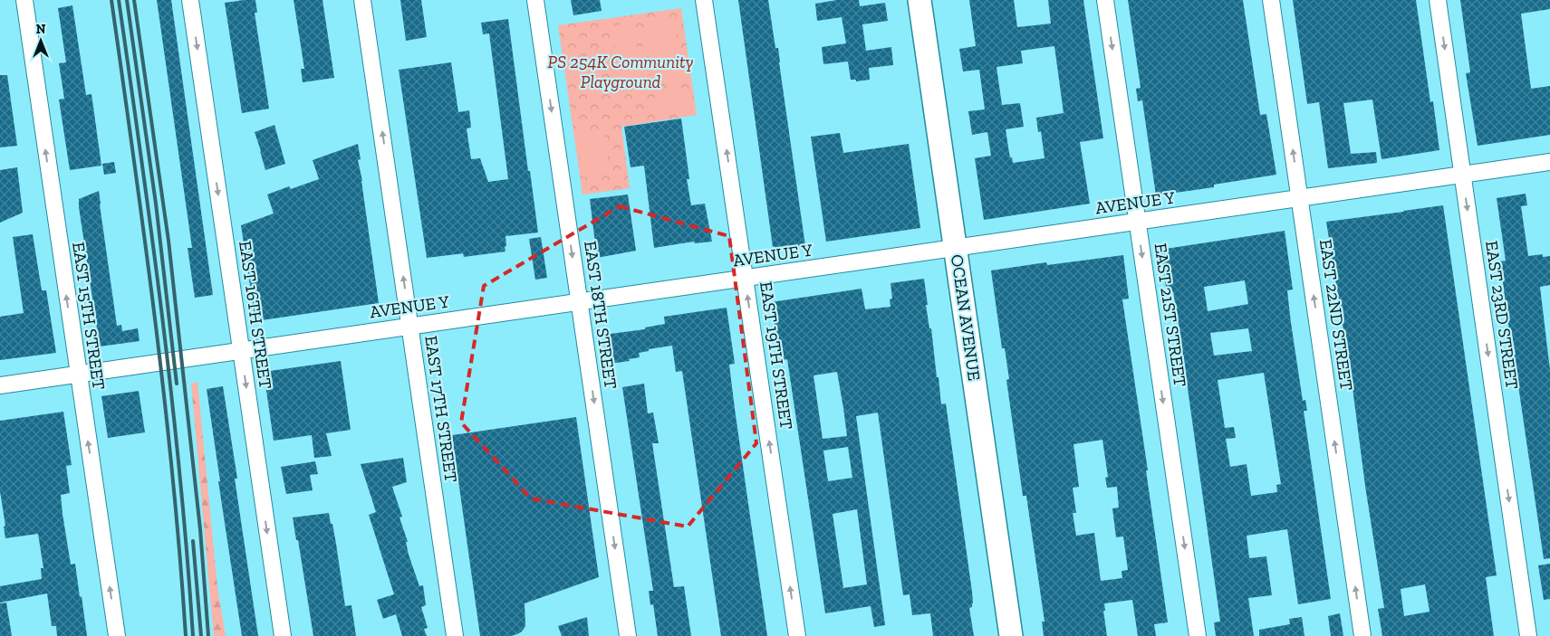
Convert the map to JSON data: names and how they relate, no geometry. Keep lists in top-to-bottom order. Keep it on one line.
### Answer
{"streets":{"main road":["OCEAN AVENUE"],"street":["AVENUE Y","EAST 16TH STREET","EAST 18TH STREET","EAST 21ST STREET","EAST 22ND STREET","EAST 23RD STREET","EAST 15TH STREET","EAST 19TH STREET","EAST 17TH STREET"]},"crossings":[["AVENUE Y","EAST 16TH STREET"],["AVENUE Y","EAST 18TH STREET"],["AVENUE Y","EAST 21ST STREET"],["AVENUE Y","EAST 22ND STREET"],["AVENUE Y","EAST 23RD STREET"],["AVENUE Y","EAST 15TH STREET"],["AVENUE Y","OCEAN AVENUE"],["AVENUE Y","EAST 19TH STREET"],["AVENUE Y","EAST 17TH STREET"]],"one_way":["EAST 16TH STREET","EAST 18TH STREET","EAST 21ST STREET","EAST 22ND STREET","EAST 23RD STREET","EAST 15TH STREET","EAST 19TH STREET","EAST 17TH STREET"],"parks":["PS 254K Community Playground"],"north":"top"}
